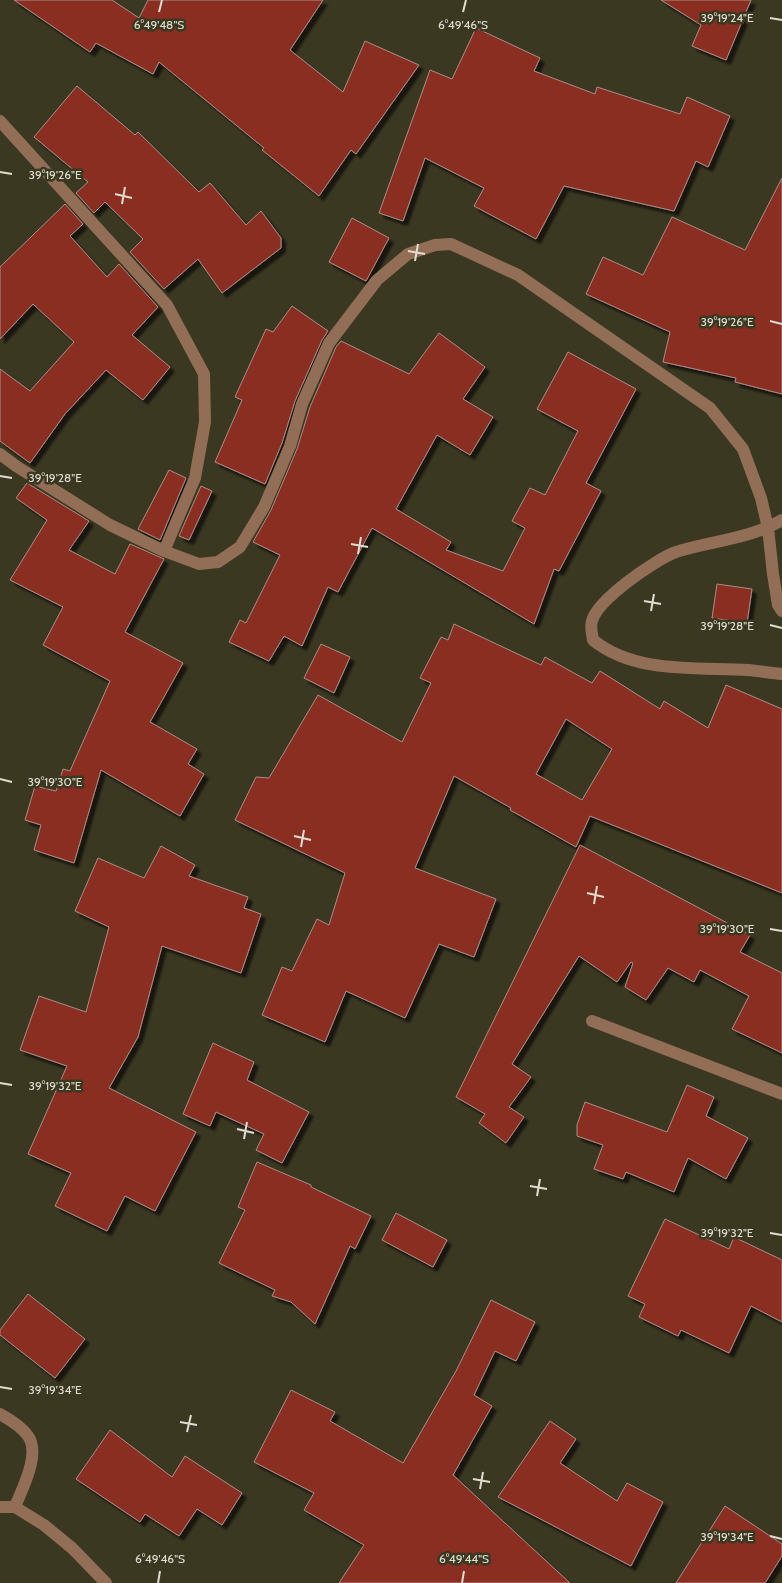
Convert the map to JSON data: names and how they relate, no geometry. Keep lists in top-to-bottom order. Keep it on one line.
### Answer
{"coordinates":["39°19'24\"E","6°49'48\"S","6°49'46\"S","39°19'26\"E","39°19'28\"E","39°19'30\"E","39°19'32\"E","39°19'34\"E","6°49'44\"S"]}
